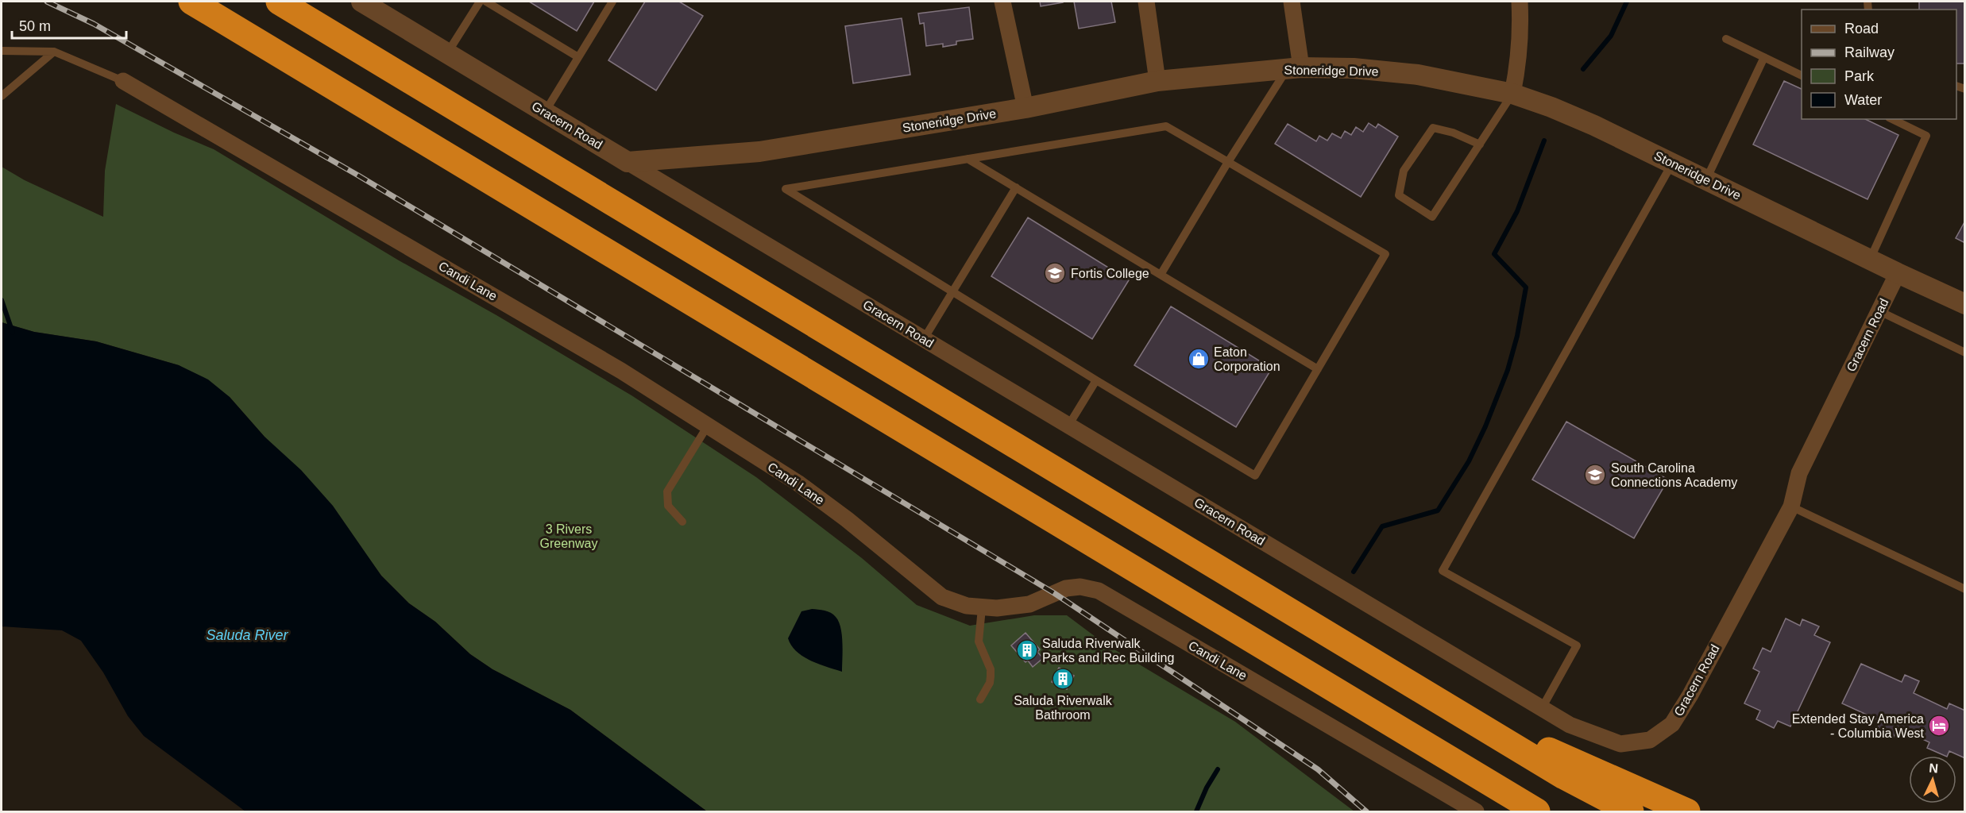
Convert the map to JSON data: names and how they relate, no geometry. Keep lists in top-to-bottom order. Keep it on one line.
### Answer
{"streets":{"street":["Stoneridge Drive","Gracern Road","Candi Lane"]},"crossings":[["Stoneridge Drive","Gracern Road"]],"water":["Saluda River"],"parks":["3 Rivers Greenway"],"places":{"school or university":["Fortis College","South Carolina Connections Academy"],"shop":["Eaton Corporation"],"building":["Saluda Riverwalk Parks and Rec Building","Saluda Riverwalk Bathroom"],"hotel":["Extended Stay America - Columbia West"]},"legend":["Road","Railway","Park","Water"],"scale_bar":"50 m","north":"top"}
